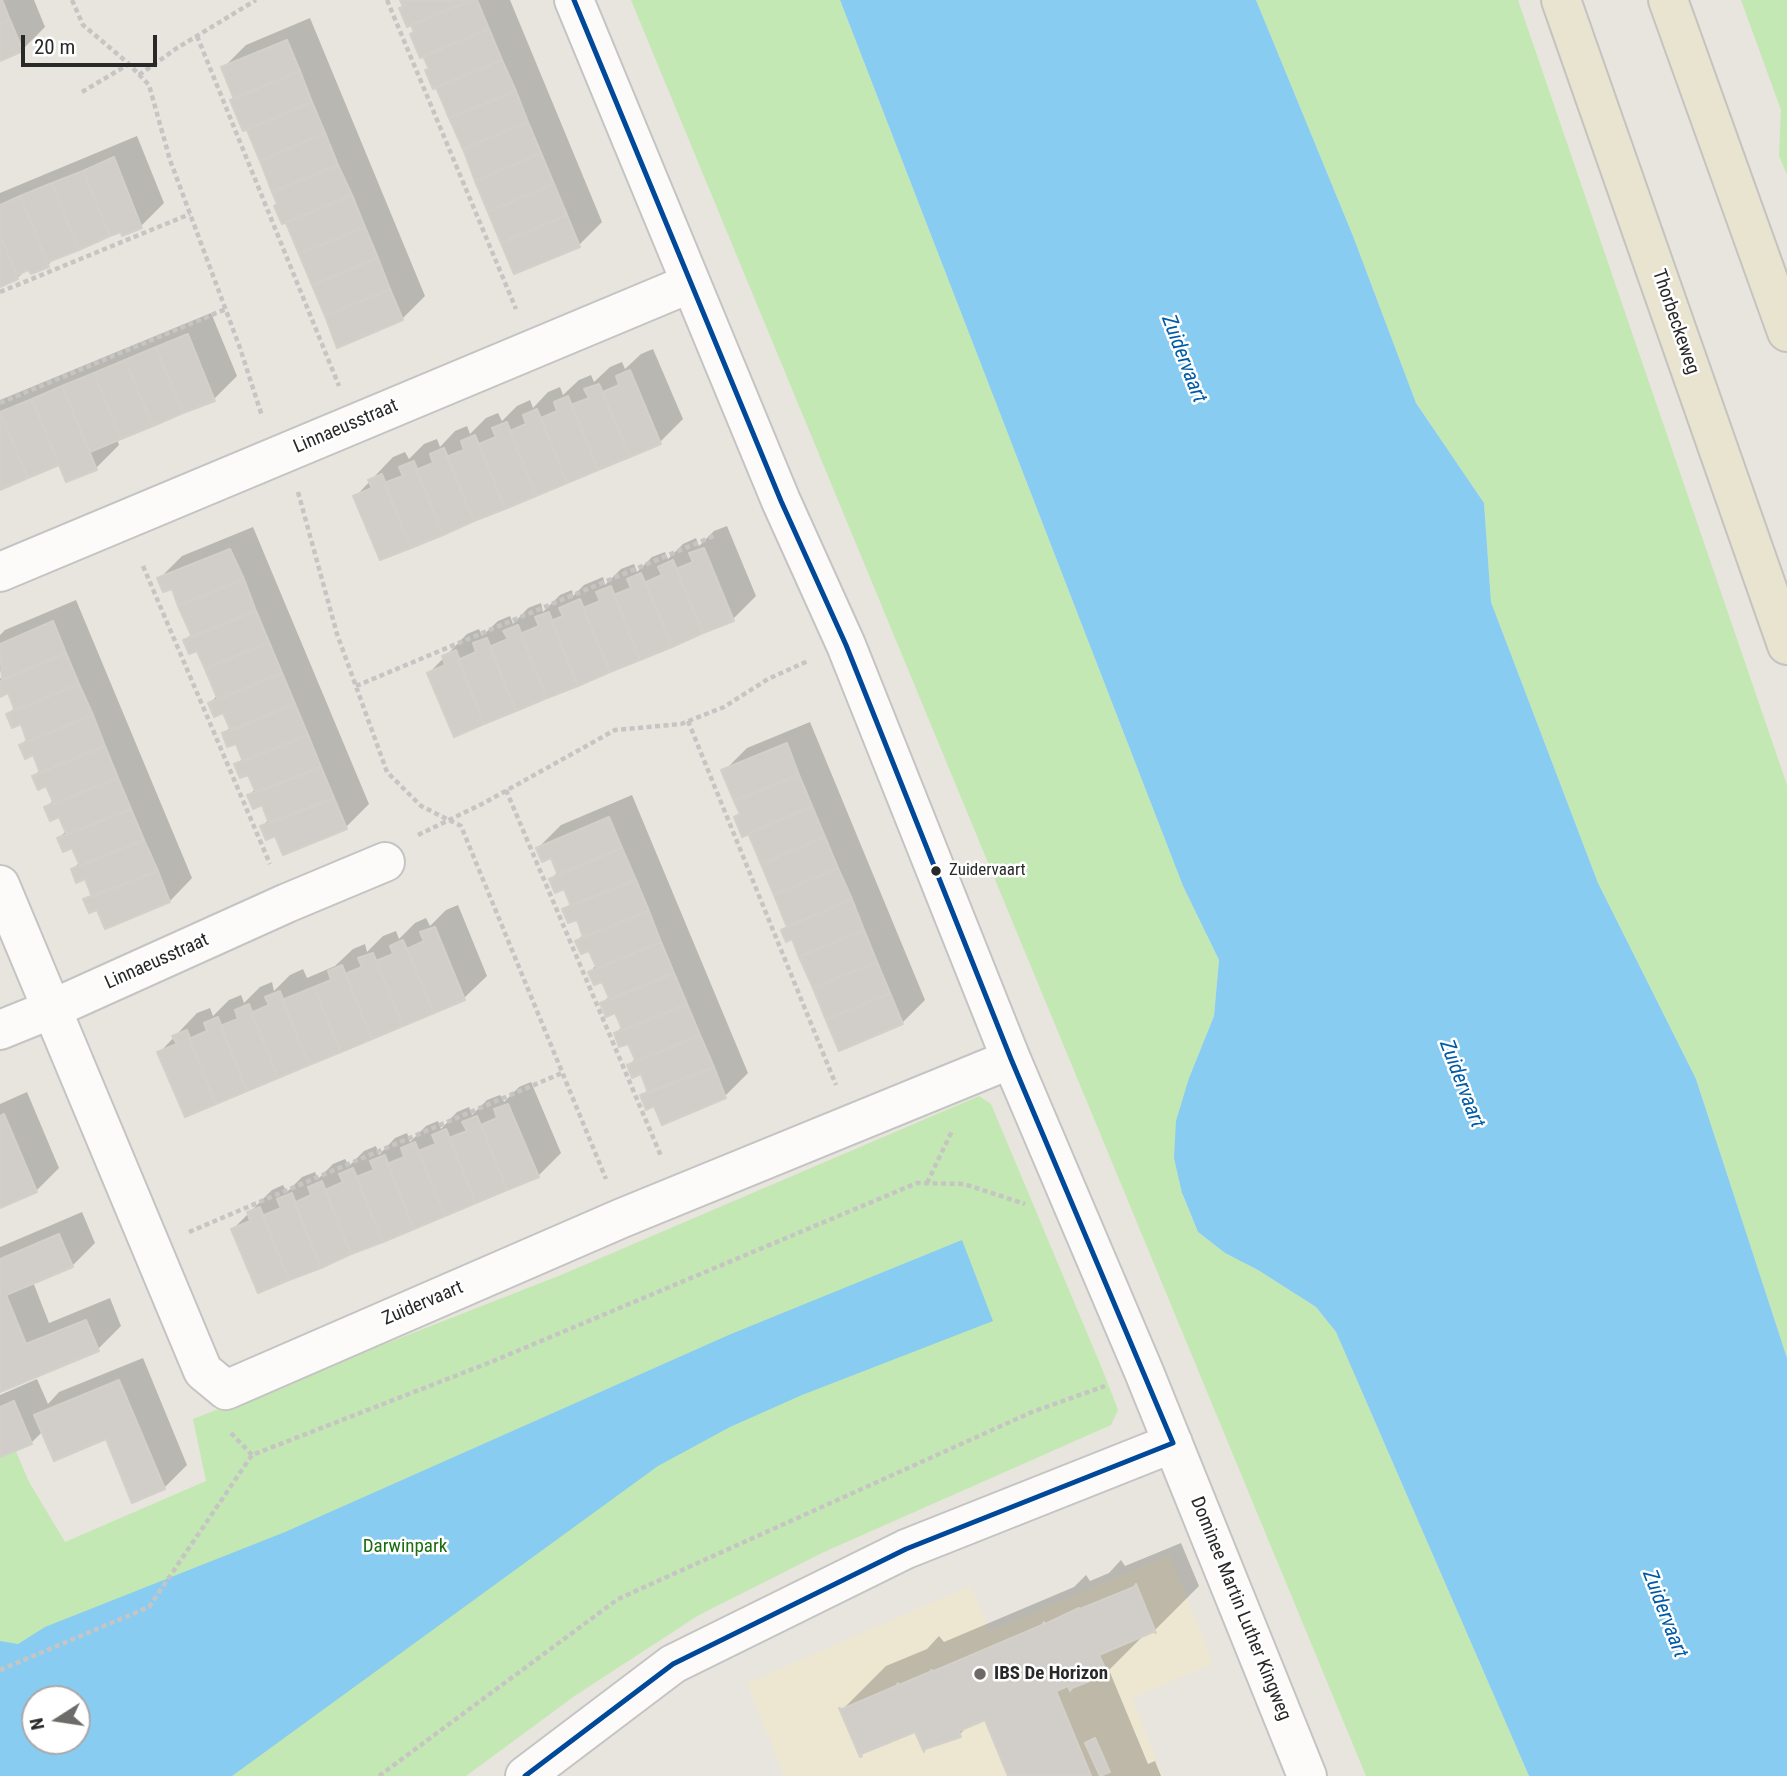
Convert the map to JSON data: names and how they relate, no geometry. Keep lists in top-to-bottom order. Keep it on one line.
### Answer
{"streets":{"main road":["Thorbeckeweg"],"street":["Linnaeusstraat","Zuidervaart","Dominee Martin Luther Kingweg"]},"crossings":[["Linnaeusstraat","Zuidervaart"]],"water":["Zuidervaart"],"parks":["Darwinpark"],"places":["Zuidervaart","IBS De Horizon"],"scale_bar":"20 m","north":"left"}
